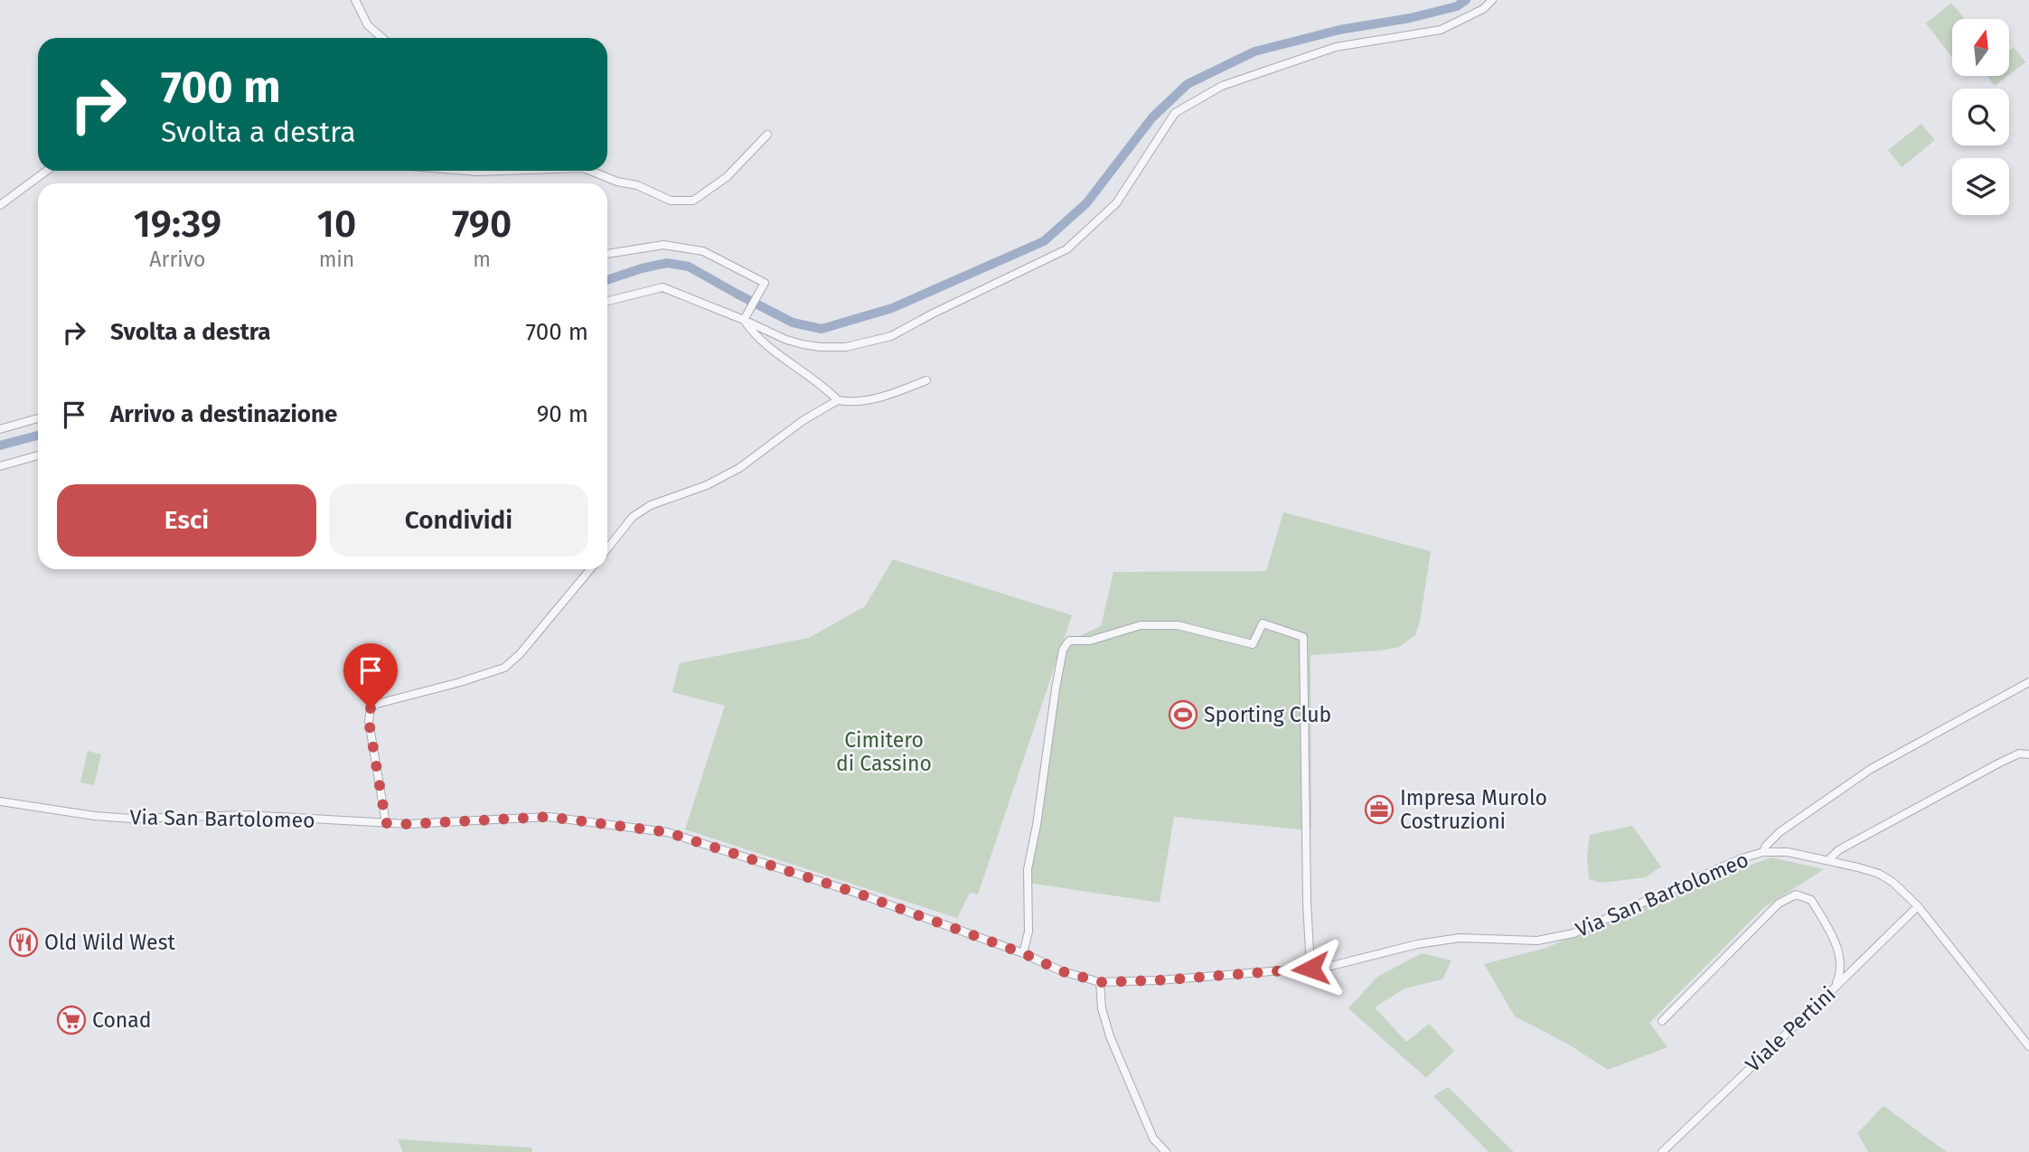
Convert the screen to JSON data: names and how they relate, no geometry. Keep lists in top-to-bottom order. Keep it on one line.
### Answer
{"streets":{"street":["Via San Bartolomeo","Viale Pertini"]},"parks":["Cimitero di Cassino"],"places":{"sports":["Sporting Club"],"office":["Impresa Murolo Costruzioni"],"restaurant":["Old Wild West"],"supermarket":["Conad"]},"north":"top","page":{"turn":["700 m","Svolta a destra"],"eta":["19:39","Arrivo","10","min","790","m"],"list":[{"name":"Svolta a destra","value":"700 m"},{"name":"Arrivo a destinazione","value":"90 m"}],"buttons":["Esci","Condividi"]}}
